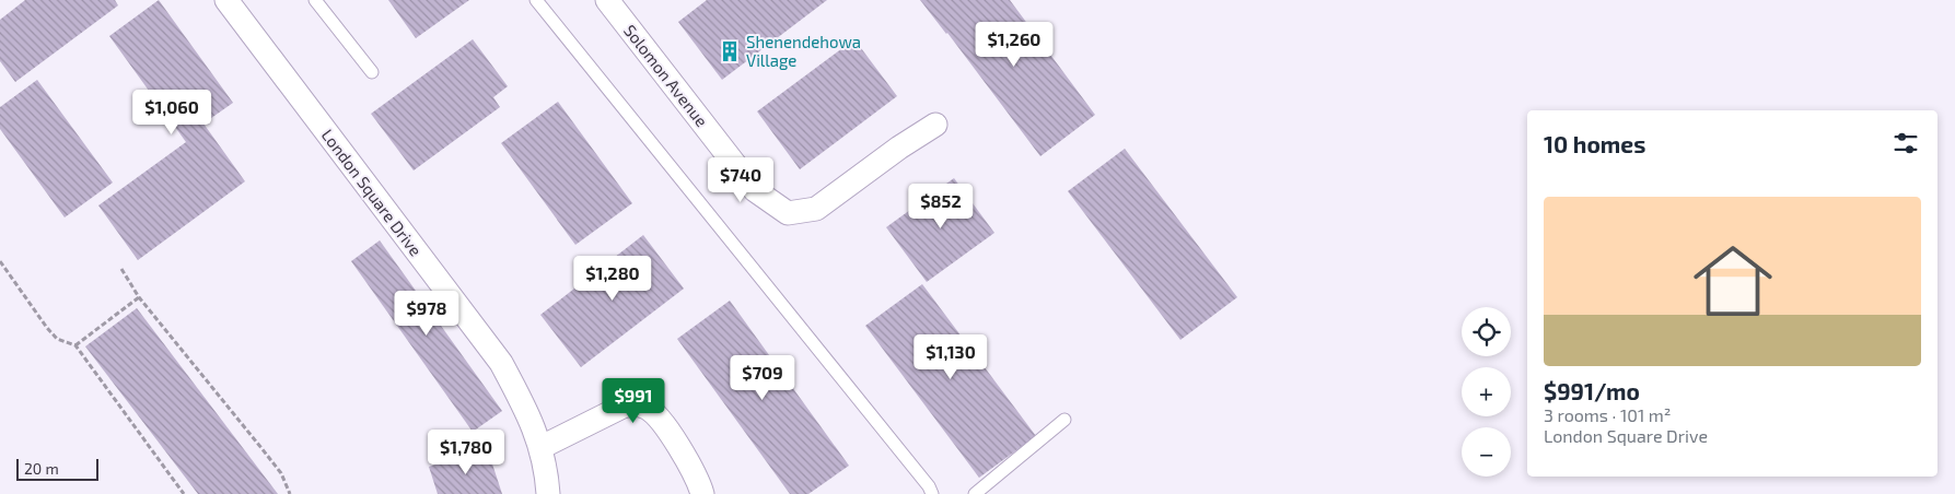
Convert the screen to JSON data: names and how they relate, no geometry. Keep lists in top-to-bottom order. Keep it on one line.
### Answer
{"streets":{"street":["Solomon Avenue","London Square Drive"]},"places":{"building":["Shenendehowa Village"]},"scale_bar":"20 m","page":{"price":["$1,260","$1,060","$740","$852","$1,280","$978","$1,130","$709","$991","$1,780"],"heading":"10 homes","list":[{"name":"$991/mo","note":"3 rooms · 101 m² · London Square Drive"}],"map_buttons":["+","−"],"scale":"20 m"}}
